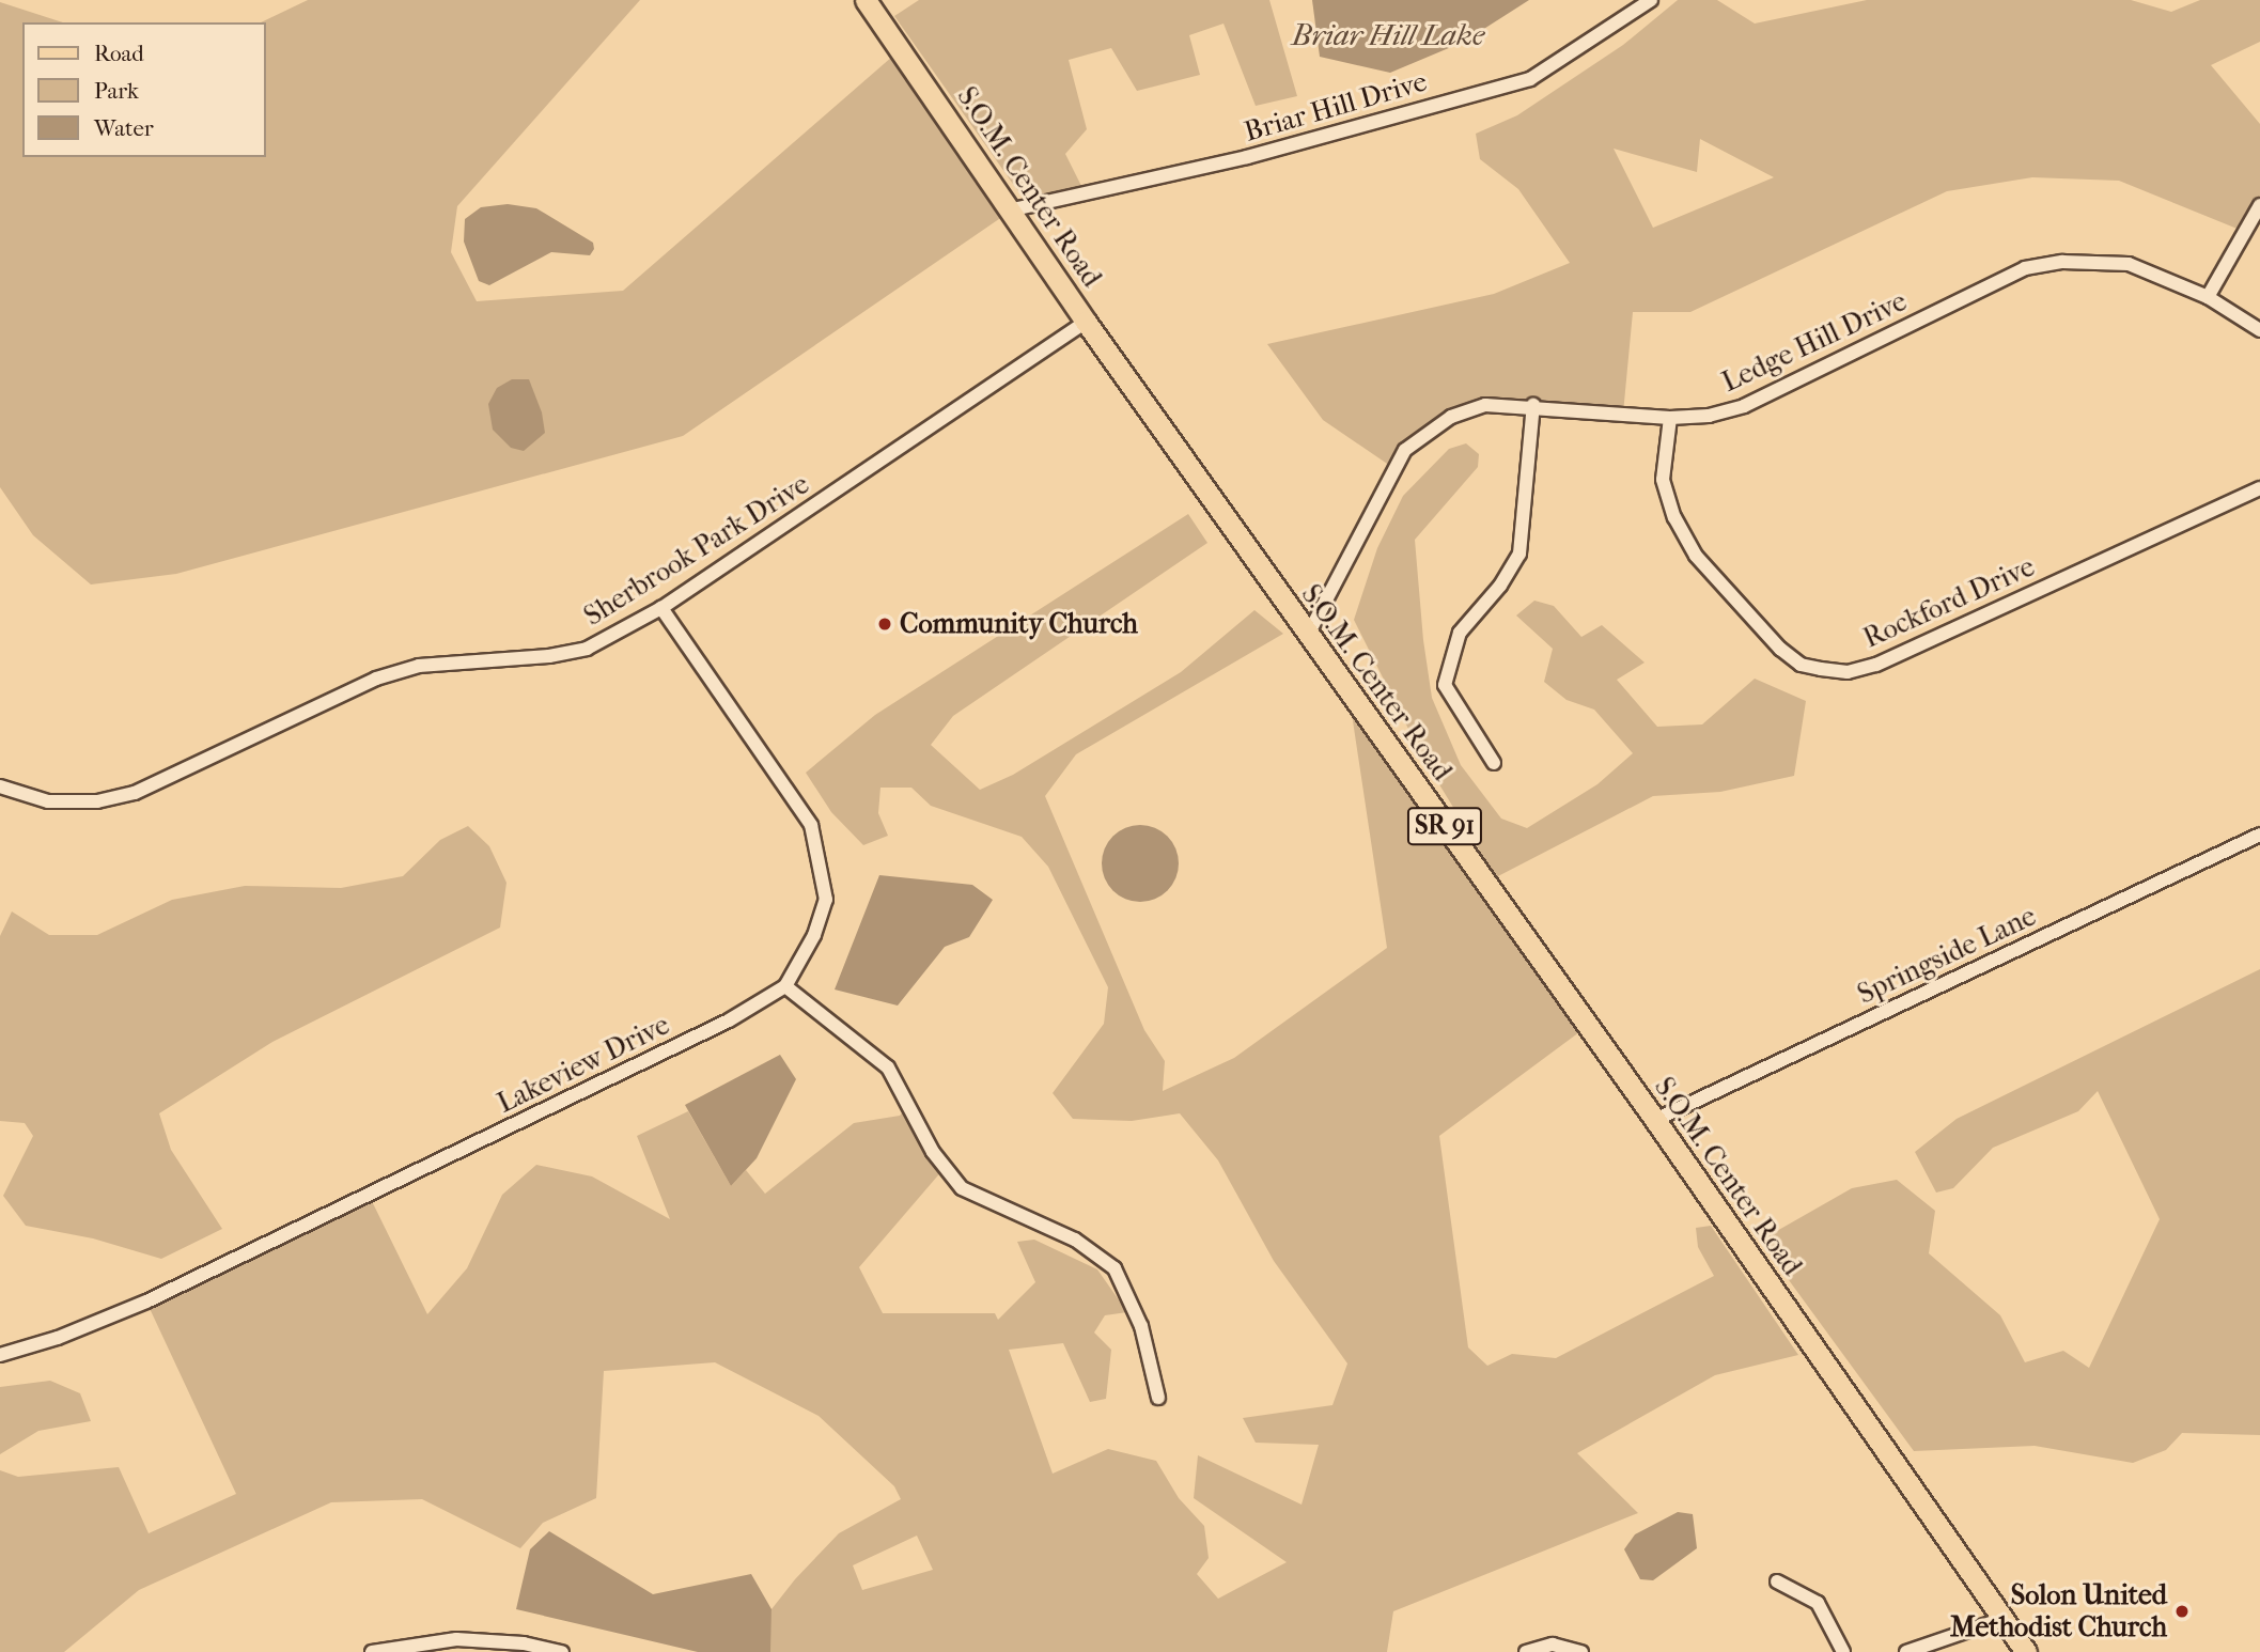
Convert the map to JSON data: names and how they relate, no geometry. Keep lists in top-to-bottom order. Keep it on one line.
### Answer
{"streets":{"main road":["S.O.M. Center Road","SR 91"],"street":["Briar Hill Drive","Ledge Hill Drive","Sherbrook Park Drive","Rockford Drive","Springside Lane","Lakeview Drive"]},"crossings":[["Briar Hill Drive","S.O.M. Center Road"],["S.O.M. Center Road","Ledge Hill Drive"],["S.O.M. Center Road","Sherbrook Park Drive"],["S.O.M. Center Road","Springside Lane"],["Ledge Hill Drive","Rockford Drive"],["Sherbrook Park Drive","Lakeview Drive"]],"water":["Briar Hill Lake"],"places":["Community Church","Solon United Methodist Church"],"legend":["Road","Park","Water"]}
